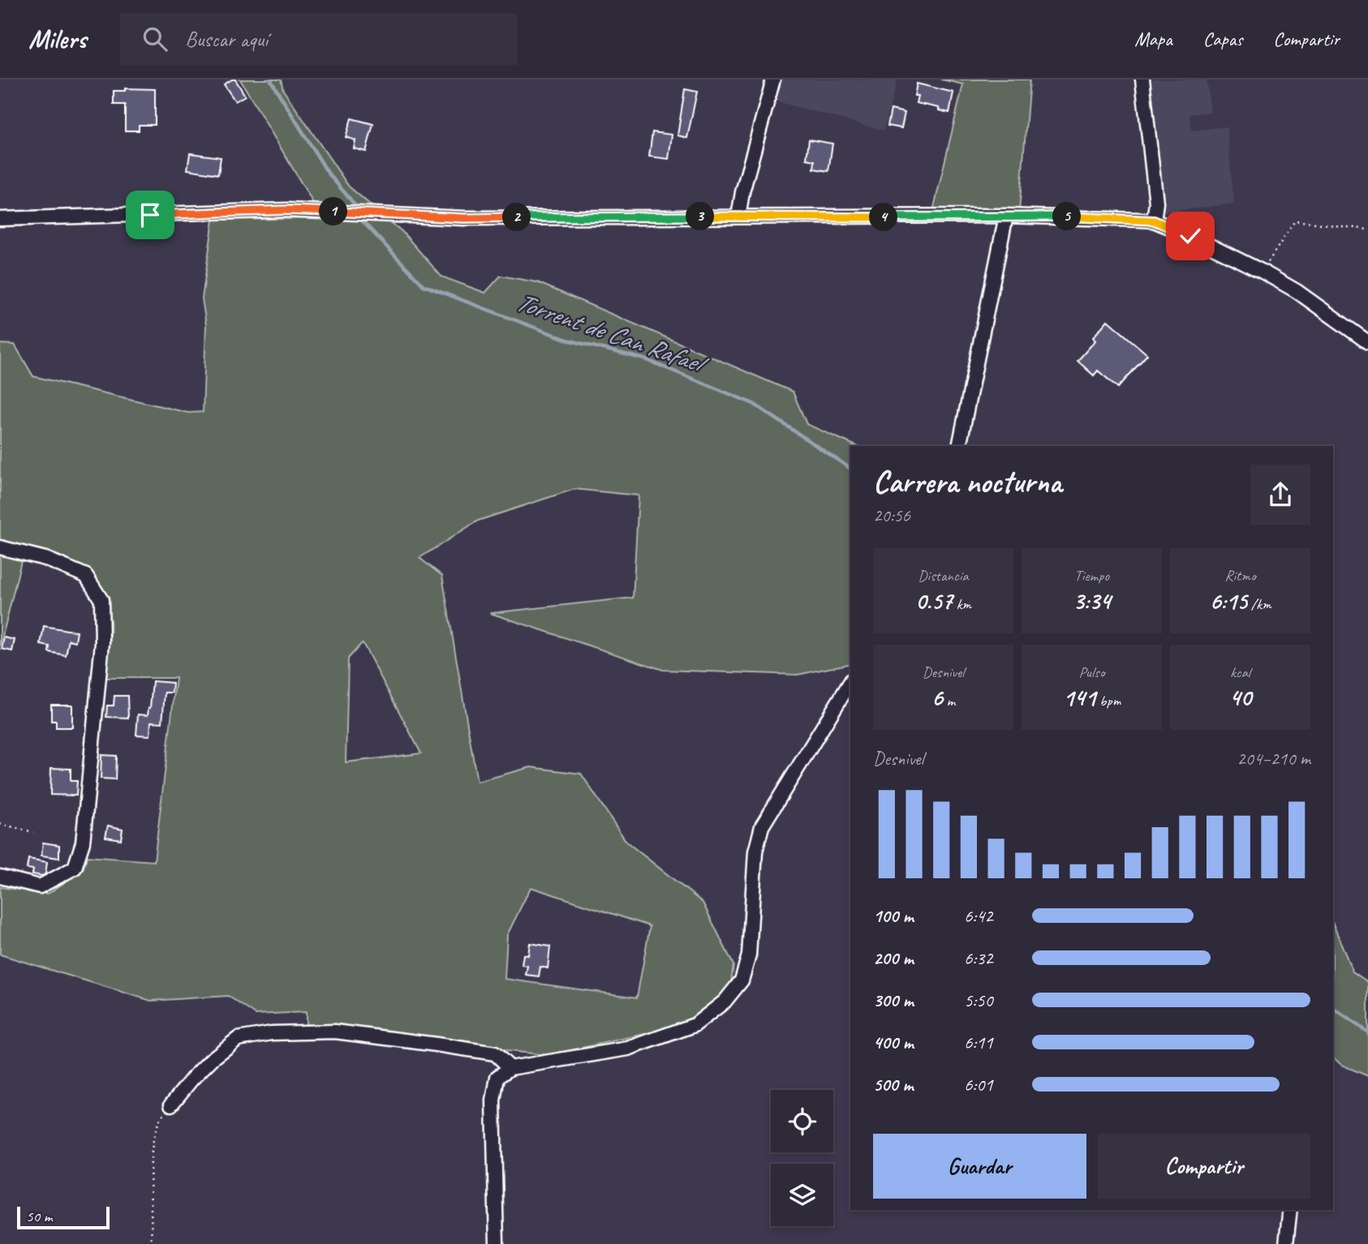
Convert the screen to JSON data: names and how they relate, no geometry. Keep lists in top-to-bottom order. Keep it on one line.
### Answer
{"water":["Torrent de Can Rafael"],"scale_bar":"50 m","page":{"header":"Milers","search":"Buscar aquí","nav":["Mapa","Capas","Compartir"],"pins":["1","3","5","2","4"],"heading":["Carrera nocturna","20:56"],"stats":[["Distancia","0.57 km"],["Tiempo","3:34"],["Ritmo","6:15 /km"],["Desnivel","6 m"],["Pulso","141 bpm"],["kcal","40"]],"chart":["Desnivel","204–210 m"],"list":[{"name":"100 m","note":"6:42"},{"name":"200 m","note":"6:32"},{"name":"300 m","note":"5:50"},{"name":"400 m","note":"6:11"},{"name":"500 m","note":"6:01"}],"buttons":["Guardar","Compartir"],"scale":"50 m"}}
